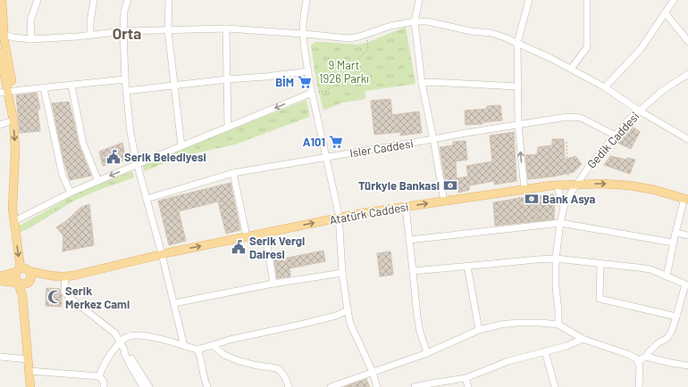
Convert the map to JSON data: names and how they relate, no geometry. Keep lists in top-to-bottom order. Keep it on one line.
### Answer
{"streets":{"main road":["Atatürk Caddesi"],"street":["Gedik Caddesi","Isler Caddesi"]},"crossings":[["Gedik Caddesi","Isler Caddesi"],["Gedik Caddesi","Atatürk Caddesi"]],"one_way":["Atatürk Caddesi"],"districts":["Orta"],"parks":["9 Mart 1926 Parkı"],"places":{"supermarket":["BİM","A101"],"public building":["Serik Belediyesi","Serik Vergi Dairesi"],"bank":["Türkyie Bankasi","Bank Asya"],"mosque":["Serik Merkez Cami"]}}
